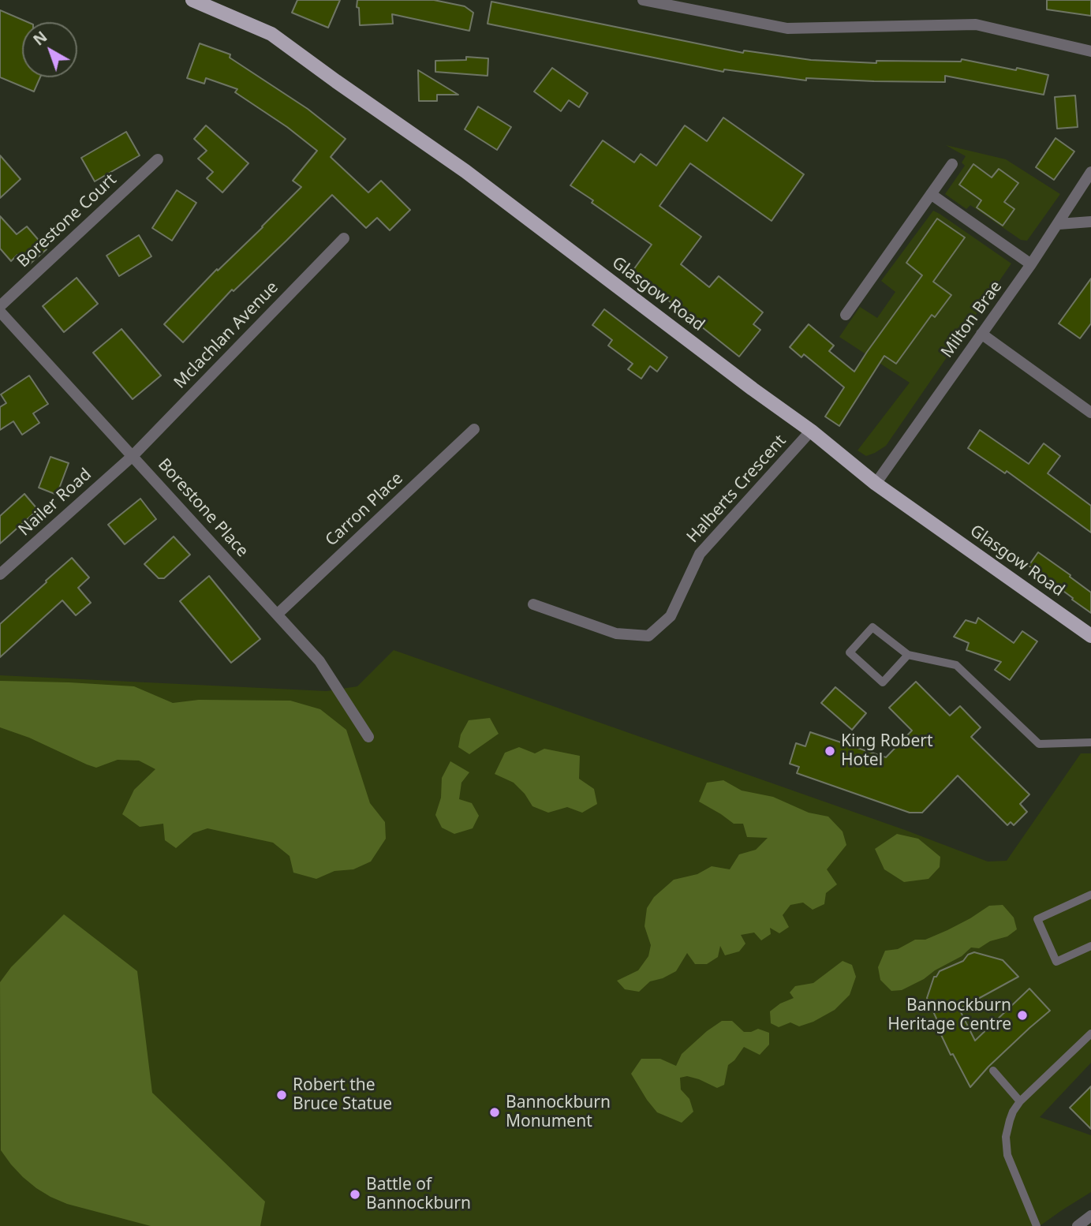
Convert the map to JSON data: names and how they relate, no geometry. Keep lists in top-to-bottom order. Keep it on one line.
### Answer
{"streets":{"main road":["Glasgow Road"],"street":["Borestone Court","Milton Brae","Mclachlan Avenue","Halberts Crescent","Nailer Road","Borestone Place","Carron Place"]},"crossings":[["Glasgow Road","Milton Brae"],["Glasgow Road","Halberts Crescent"],["Mclachlan Avenue","Nailer Road"],["Mclachlan Avenue","Borestone Place"],["Nailer Road","Borestone Place"],["Borestone Place","Carron Place"]],"places":["King Robert Hotel","Bannockburn Heritage Centre","Robert the Bruce Statue","Bannockburn Monument","Battle of Bannockburn"],"north":"top left"}
